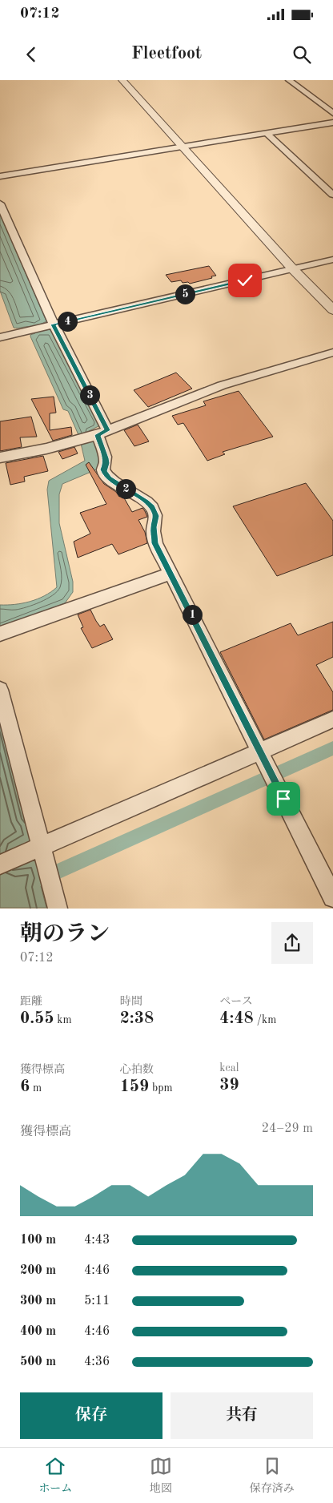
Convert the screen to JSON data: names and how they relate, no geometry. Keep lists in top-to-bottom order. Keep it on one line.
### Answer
{"page":{"status":"07:12","header":"Fleetfoot","pins":["5","4","3","2","1"],"heading":["朝のラン","07:12"],"stats":[["距離","0.55 km"],["時間","2:38"],["ペース","4:48 /km"],["獲得標高","6 m"],["心拍数","159 bpm"],["kcal","39"]],"chart":["獲得標高","24–29 m"],"list":[{"name":"100 m","note":"4:43"},{"name":"200 m","note":"4:46"},{"name":"300 m","note":"5:11"},{"name":"400 m","note":"4:46"},{"name":"500 m","note":"4:36"}],"buttons":["保存","共有"],"tabs":["ホーム","地図","保存済み"]}}
